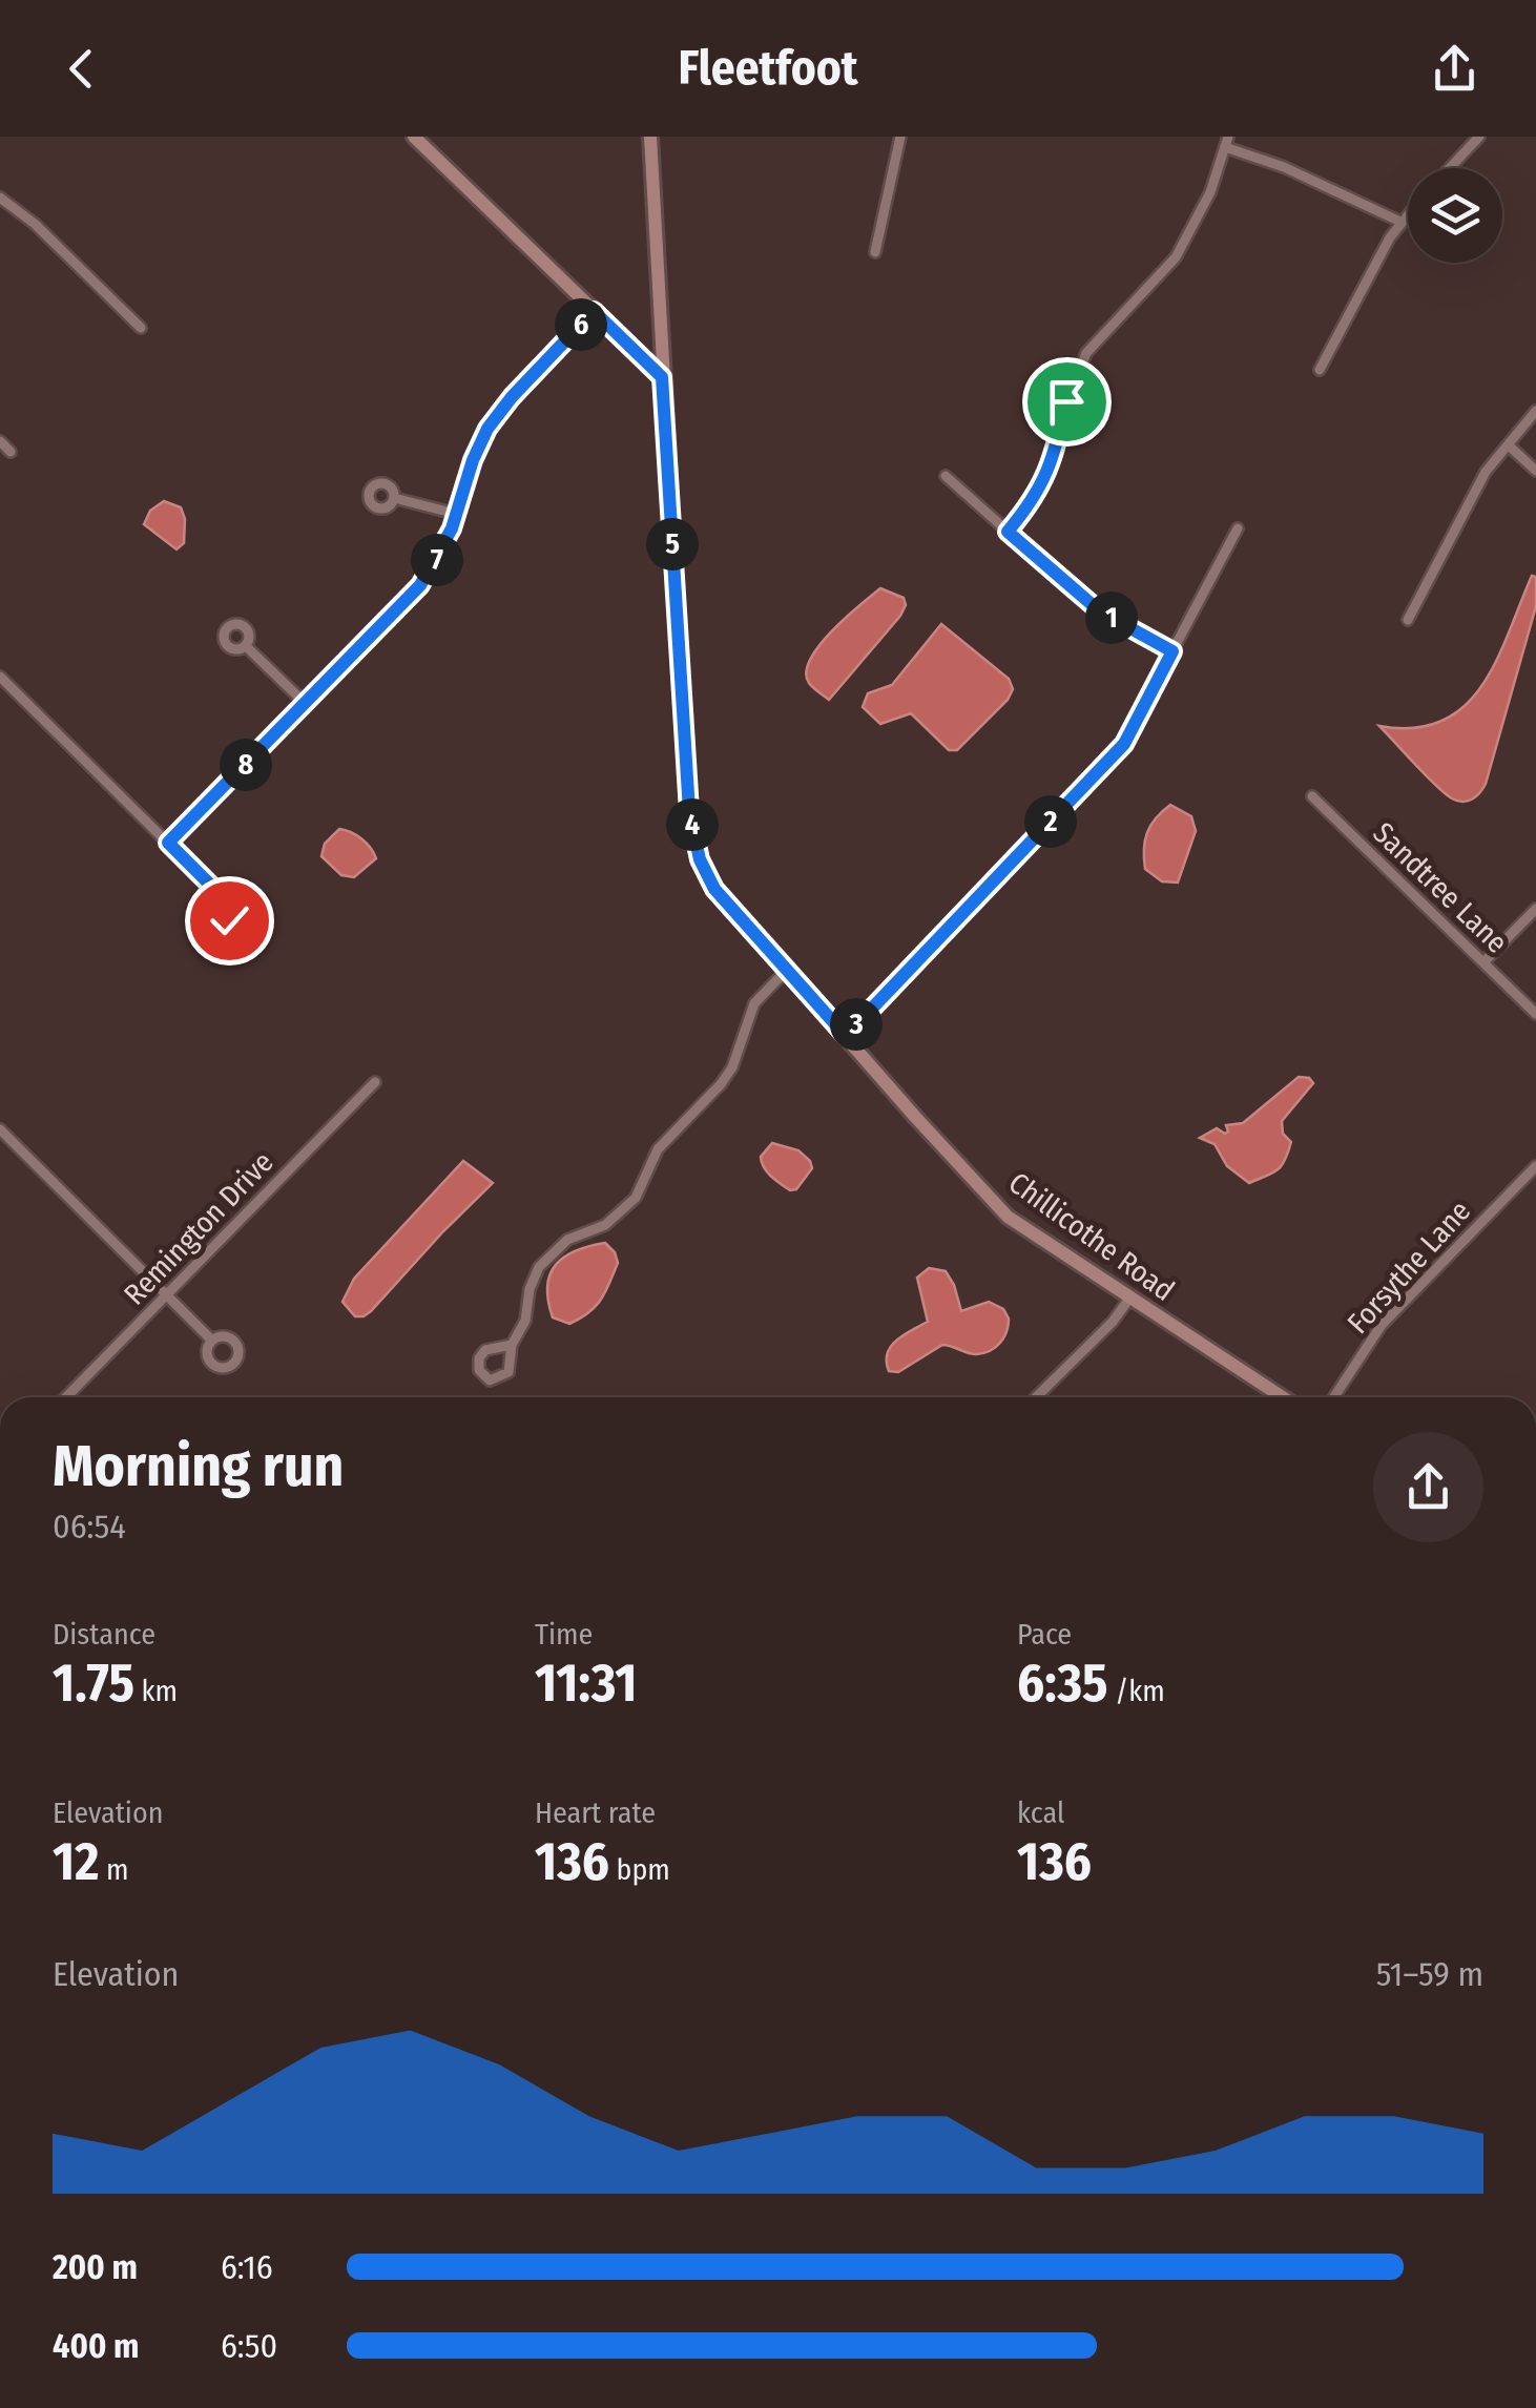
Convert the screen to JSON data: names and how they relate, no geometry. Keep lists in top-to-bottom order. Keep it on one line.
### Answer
{"streets":{"street":["Sandtree Lane","Remington Drive","Chillicothe Road","Forsythe Lane"]},"page":{"header":"Fleetfoot","pins":["6","5","7","1","8","2","4","3"],"heading":["Morning run","06:54"],"stats":[["Distance","1.75 km"],["Time","11:31"],["Pace","6:35 /km"],["Elevation","12 m"],["Heart rate","136 bpm"],["kcal","136"]],"chart":["Elevation","51–59 m"],"list":[{"name":"200 m","note":"6:16"},{"name":"400 m","note":"6:50"}]}}
